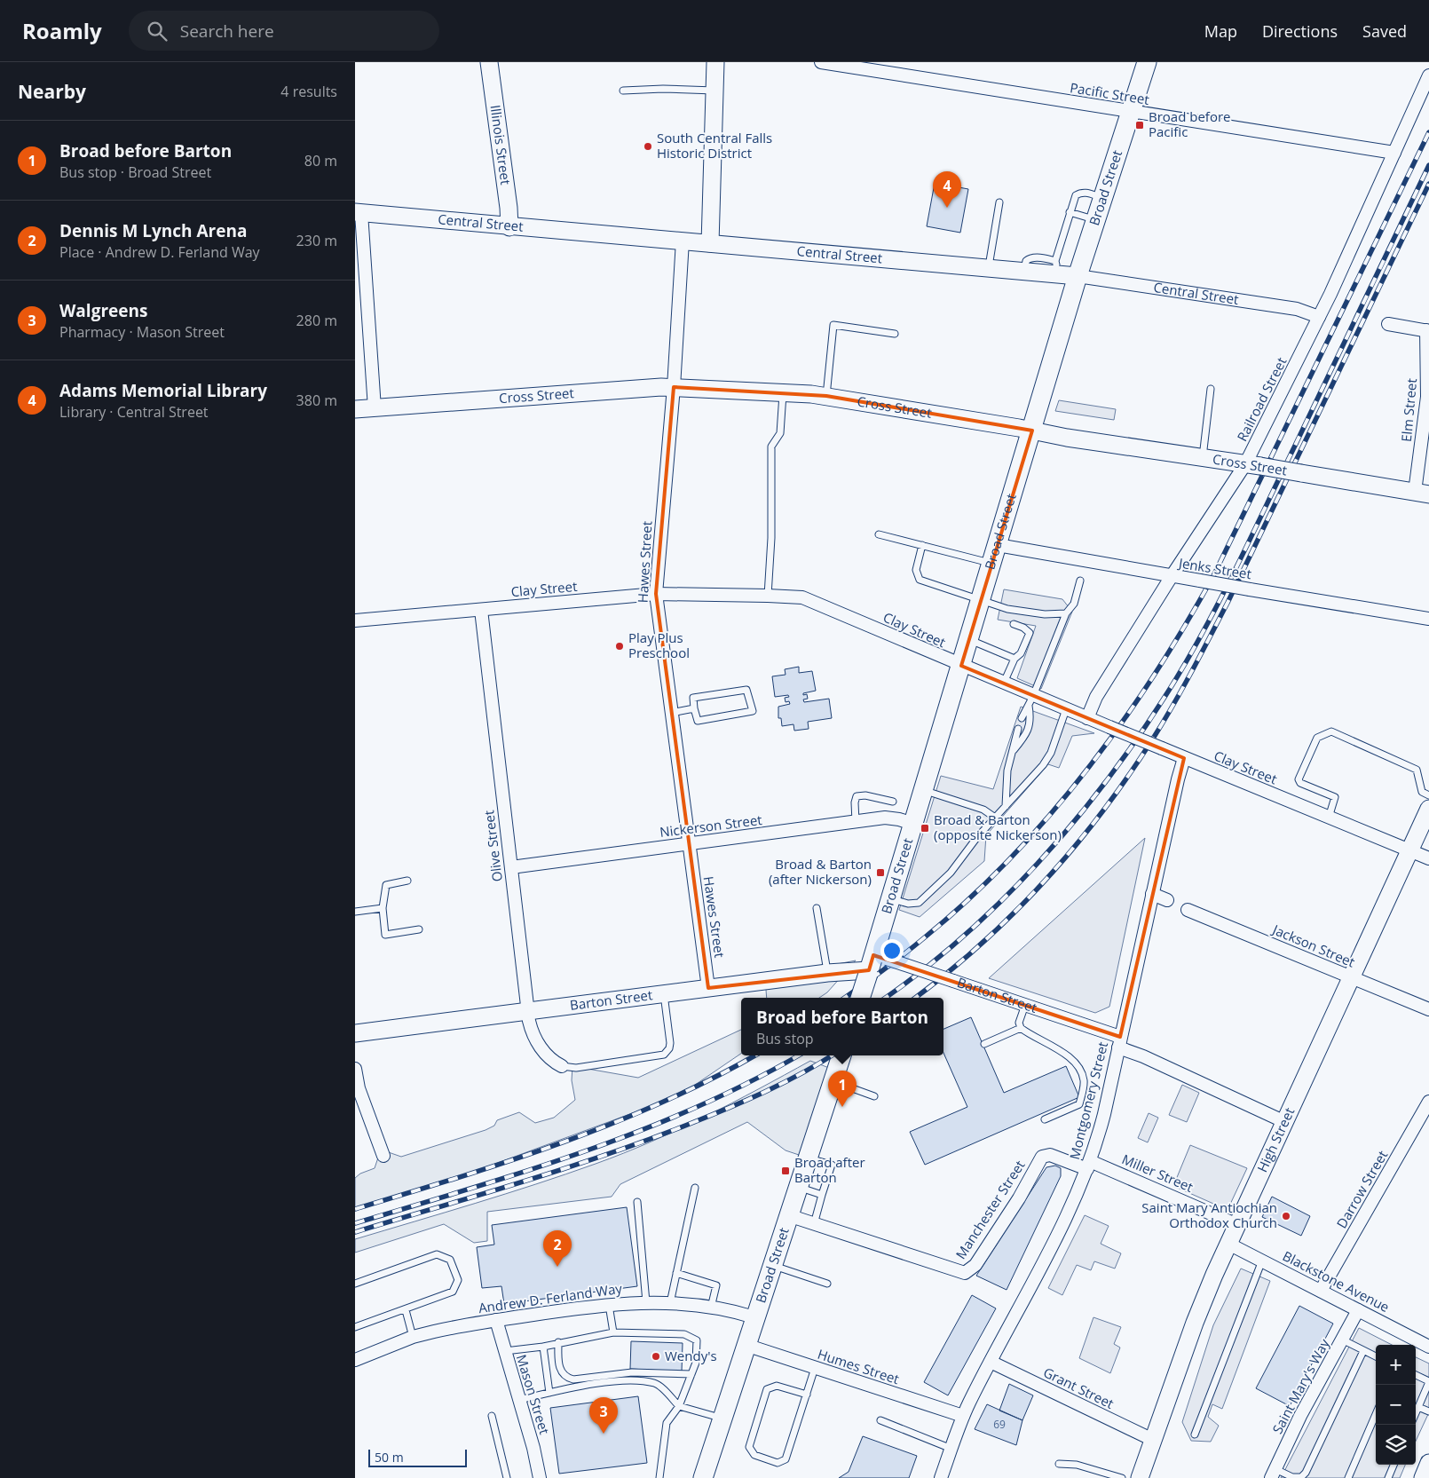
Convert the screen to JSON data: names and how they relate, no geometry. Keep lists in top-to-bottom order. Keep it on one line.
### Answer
{"streets":{"main road":["Illinois Street","Broad Street","Central Street","Cross Street","Barton Street","High Street"],"street":["Pacific Street","Railroad Street","Elm Street","Hawes Street","Jenks Street","Clay Street","Nickerson Street","Olive Street","Jackson Street","Montgomery Street","Miller Street","Darrow Street","Manchester Street","Blackstone Avenue","Andrew D. Ferland Way","Humes Street","Saint Mary's Way","Grant Street","Mason Street"]},"crossings":[["Pacific Street","Broad Street"],["Pacific Street","Railroad Street"],["Illinois Street","Central Street"],["Broad Street","Central Street"],["Broad Street","Cross Street"],["Broad Street","Jenks Street"],["Broad Street","Clay Street"],["Broad Street","Nickerson Street"],["Broad Street","Barton Street"],["Broad Street","Manchester Street"],["Broad Street","Andrew D. Ferland Way"],["Broad Street","Humes Street"],["Central Street","Railroad Street"],["Central Street","Hawes Street"],["Cross Street","Railroad Street"],["Cross Street","Elm Street"],["Cross Street","Hawes Street"],["Railroad Street","Jenks Street"],["Railroad Street","Clay Street"],["Hawes Street","Clay Street"],["Hawes Street","Nickerson Street"],["Hawes Street","Barton Street"],["Clay Street","Olive Street"],["Clay Street","Montgomery Street"],["Clay Street","High Street"],["Nickerson Street","Olive Street"],["Olive Street","Barton Street"],["Jackson Street","High Street"],["Barton Street","Montgomery Street"],["Barton Street","High Street"],["Montgomery Street","Miller Street"],["Montgomery Street","Manchester Street"],["Montgomery Street","Humes Street"],["Montgomery Street","Grant Street"],["High Street","Miller Street"],["High Street","Blackstone Avenue"],["High Street","Grant Street"],["Miller Street","Manchester Street"],["Darrow Street","Blackstone Avenue"],["Blackstone Avenue","Saint Mary's Way"],["Andrew D. Ferland Way","Mason Street"]],"places":{"transit":["Broad before Pacific","Broad & Barton (opposite Nickerson)","Broad & Barton (after Nickerson)","Broad after Barton"],"other":["South Central Falls Historic District","Play Plus Preschool","Saint Mary Antiochian Orthodox Church","Wendy's"]},"house_numbers":["69"],"scale_bar":"50 m","page":{"header":"Roamly","search":"Search here","nav":["Map","Directions","Saved"],"heading":["Nearby","4 results"],"list":[{"mark":"1","name":"Broad before Barton","note":"Bus stop · Broad Street","value":"80 m"},{"mark":"2","name":"Dennis M Lynch Arena","note":"Place · Andrew D. Ferland Way","value":"230 m"},{"mark":"3","name":"Walgreens","note":"Pharmacy · Mason Street","value":"280 m"},{"mark":"4","name":"Adams Memorial Library","note":"Library · Central Street","value":"380 m"}],"pins":["4","1","2","3"],"popup":["Broad before Barton","Bus stop"],"map_buttons":["+","−"],"scale":"50 m"}}
